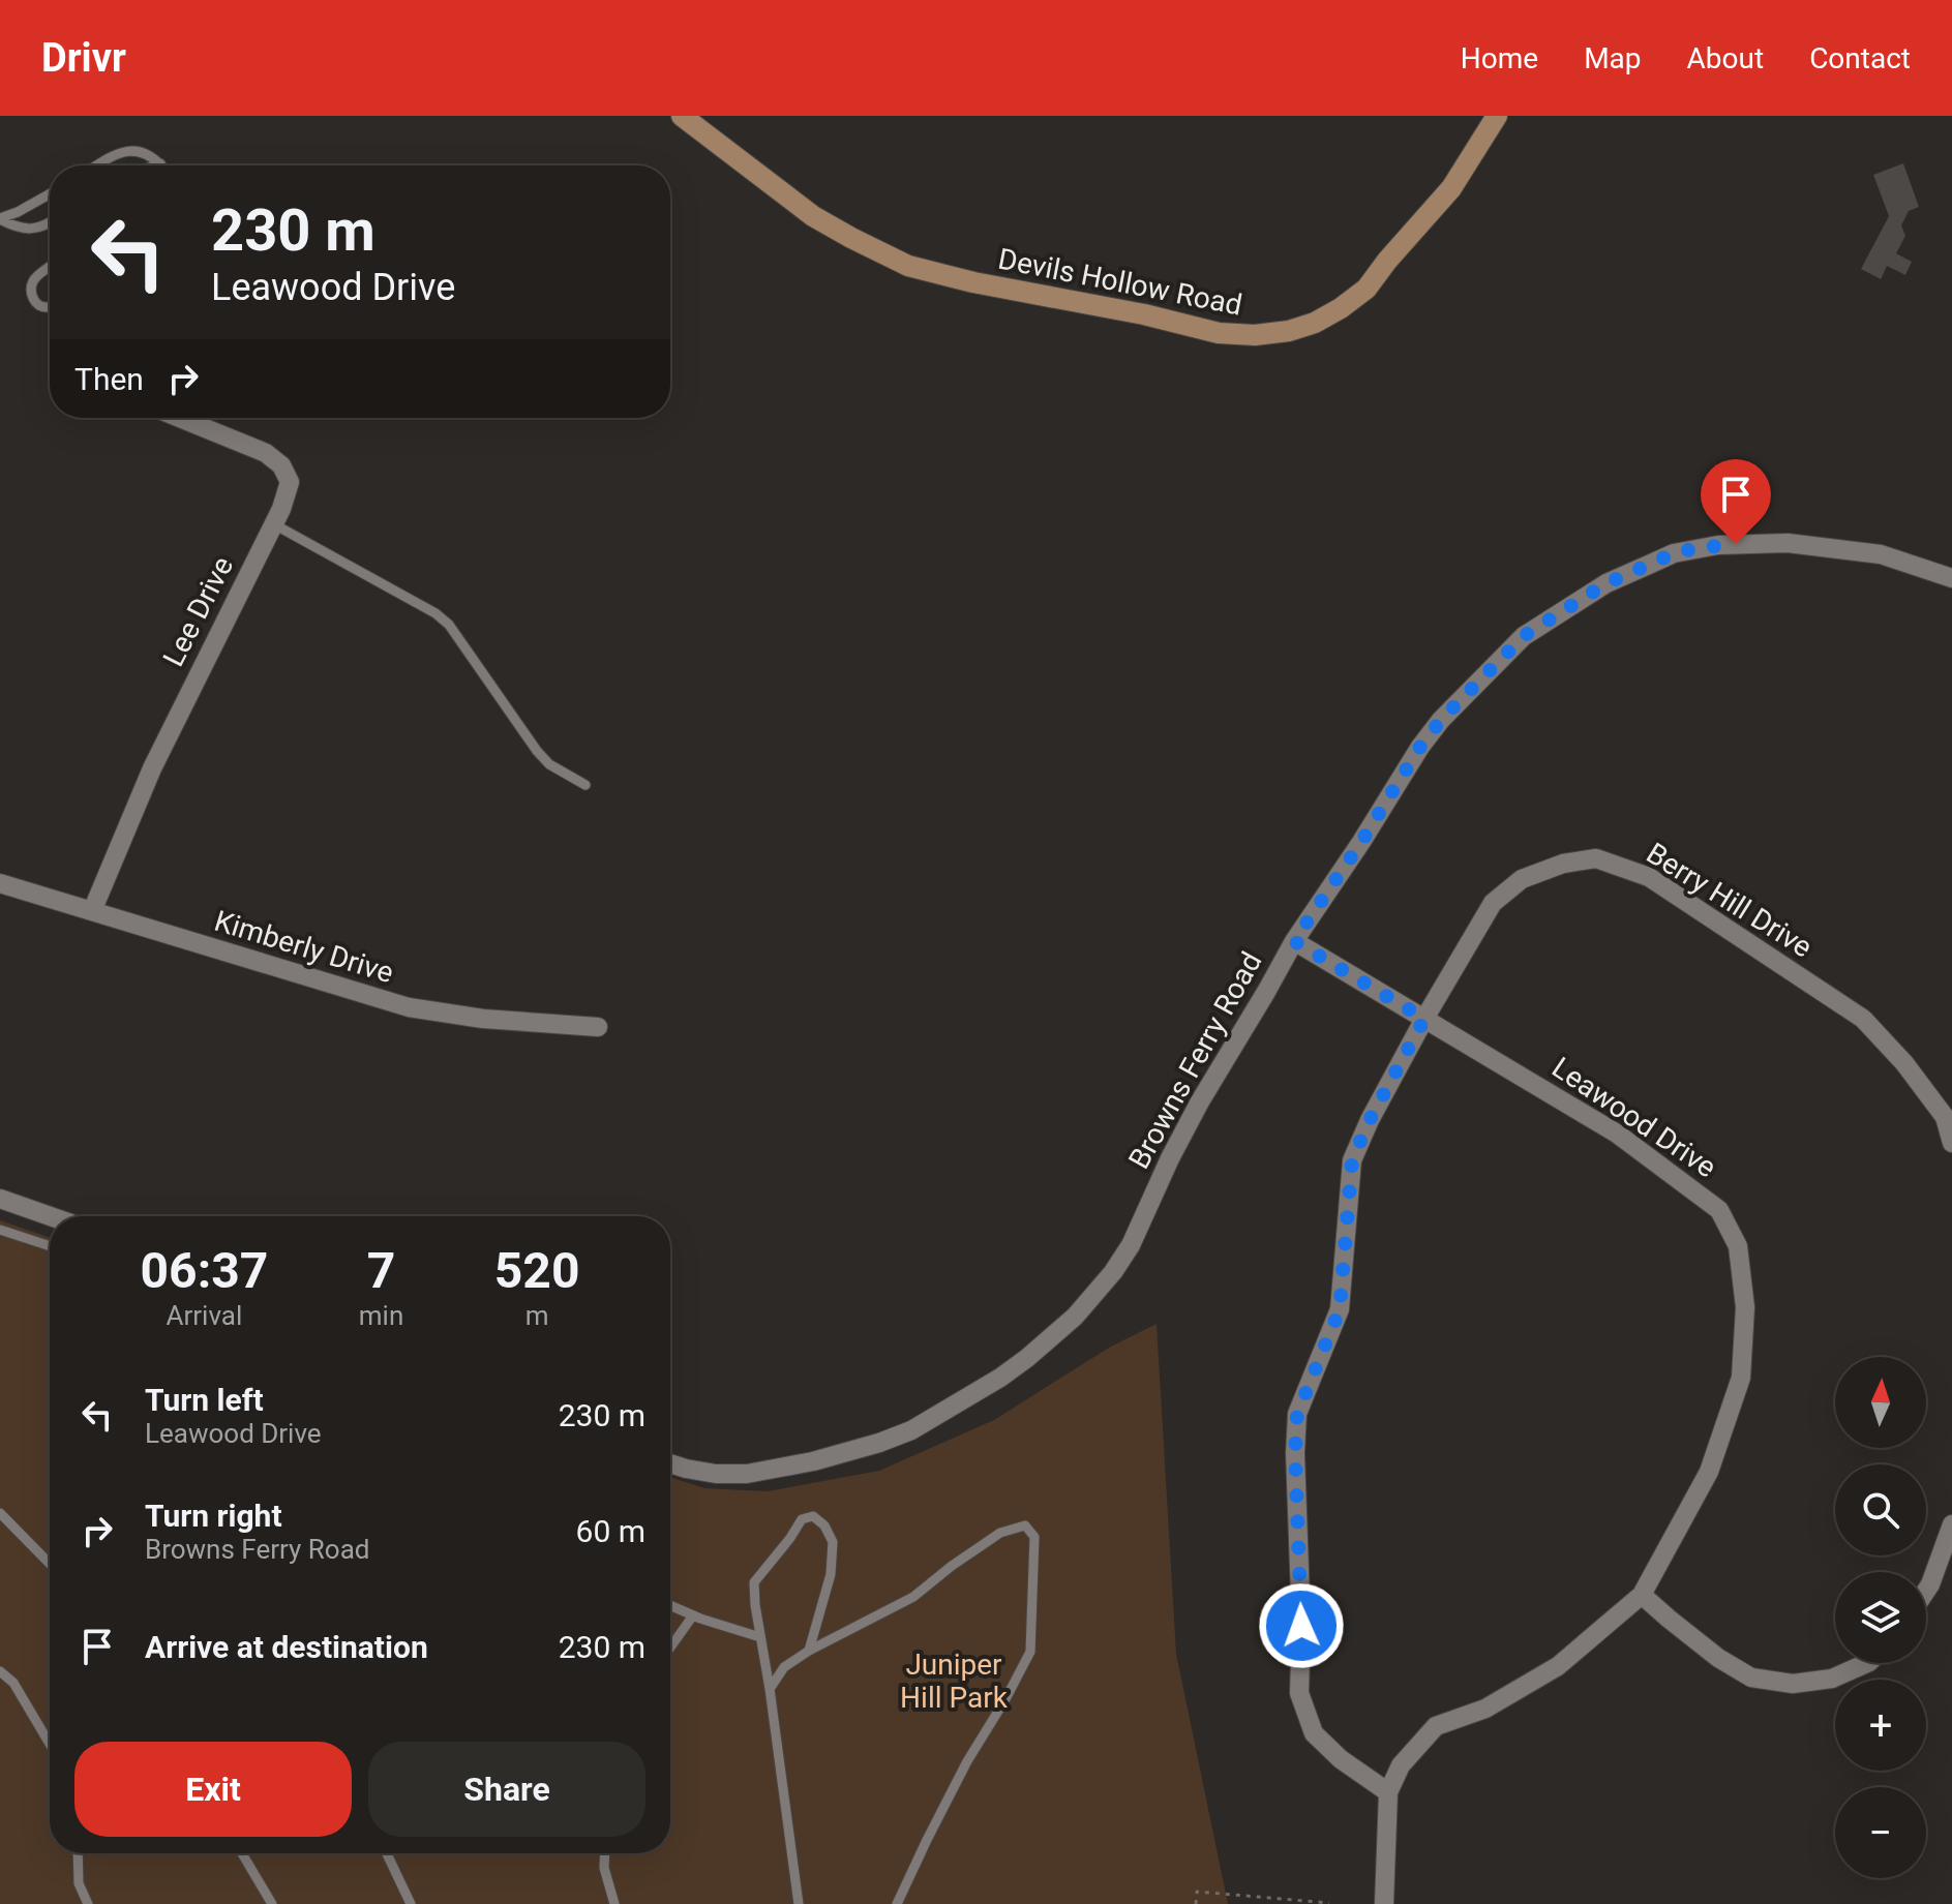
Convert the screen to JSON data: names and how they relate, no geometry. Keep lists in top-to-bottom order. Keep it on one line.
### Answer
{"streets":{"main road":["Devils Hollow Road"],"street":["Lee Drive","Berry Hill Drive","Kimberly Drive","Browns Ferry Road","Leawood Drive"]},"crossings":[["Lee Drive","Kimberly Drive"],["Berry Hill Drive","Leawood Drive"],["Browns Ferry Road","Leawood Drive"]],"parks":["Juniper Hill Park"],"north":"top","page":{"header":"Drivr","nav":["Home","Map","About","Contact"],"turn":["230 m","Leawood Drive"],"then":"Then","eta":["06:37","Arrival","7","min","520","m"],"map_buttons":["+","−"],"list":[{"name":"Turn left","note":"Leawood Drive","value":"230 m"},{"name":"Turn right","note":"Browns Ferry Road","value":"60 m"},{"name":"Arrive at destination","value":"230 m"}],"buttons":["Exit","Share"]}}
